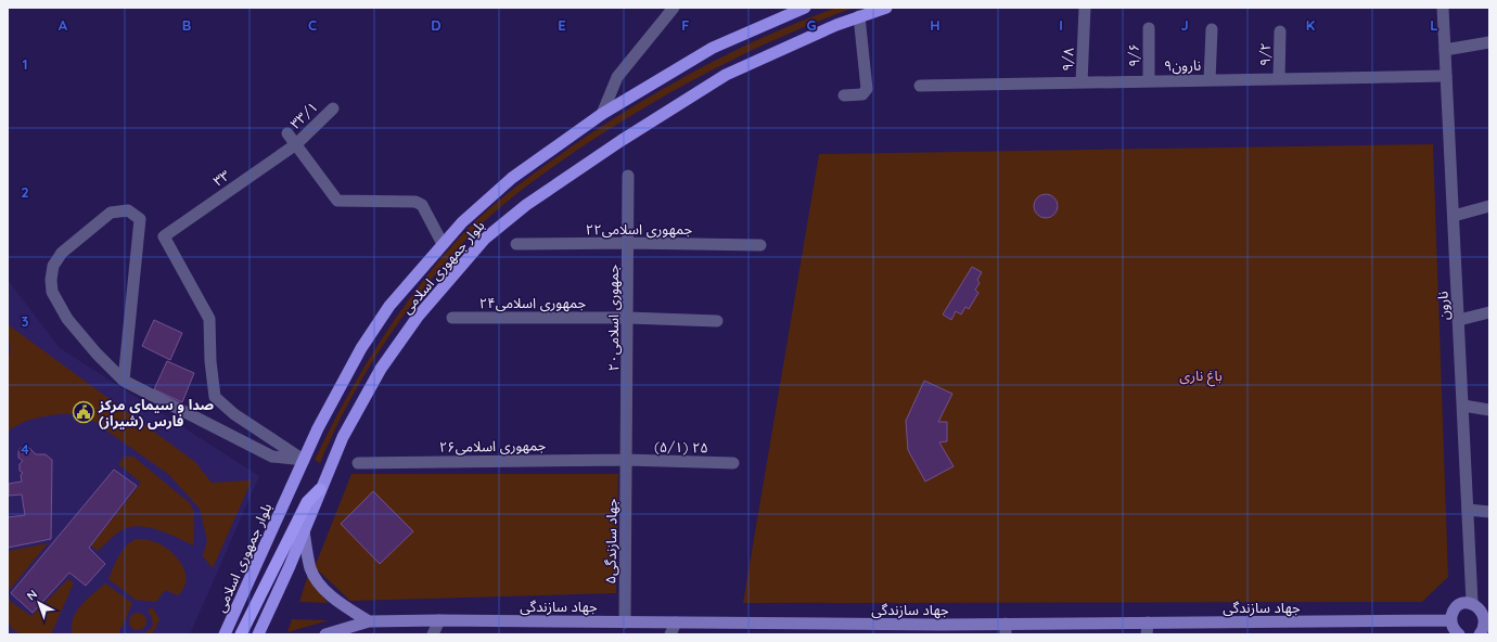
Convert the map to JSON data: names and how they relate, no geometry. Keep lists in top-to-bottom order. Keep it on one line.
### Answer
{"streets":{"main road":["بلوار جمهوری اسلامی","جهاد سازندگی"],"street":["۹/۲","۹/۶","۹/۸","نارون۹","۳۳/۱","۳۳","جمهوری اسلامی۲۲","جمهوری اسلامی۲۴","نارون","جمهوری اسلامی۲۰","جمهوری اسلامی۲۶","(۵/۱) ۲۵","جهاد سازندگی۵"]},"crossings":[["۹/۲","نارون۹"],["۹/۶","نارون۹"],["۹/۸","نارون۹"],["نارون۹","نارون"],["۳۳/۱","۳۳"],["۳۳","بلوار جمهوری اسلامی"],["جمهوری اسلامی۲۲","جمهوری اسلامی۲۰"],["جمهوری اسلامی۲۴","جمهوری اسلامی۲۰"],["جمهوری اسلامی۲۰","جمهوری اسلامی۲۶"],["جمهوری اسلامی۲۰","(۵/۱) ۲۵"],["جمهوری اسلامی۲۰","جهاد سازندگی۵"],["جمهوری اسلامی۲۶","(۵/۱) ۲۵"],["جمهوری اسلامی۲۶","جهاد سازندگی۵"],["(۵/۱) ۲۵","جهاد سازندگی۵"],["جهاد سازندگی۵","جهاد سازندگی"]],"parks":["باغ ناری"],"places":{"public building":["صدا و سیمای مرکز فارس (شیراز)"]},"north":"top left","grid":{"columns":["A","B","C","D","E","F","G","H","I","J","K","L"],"rows":["1","2","3","4"]}}
